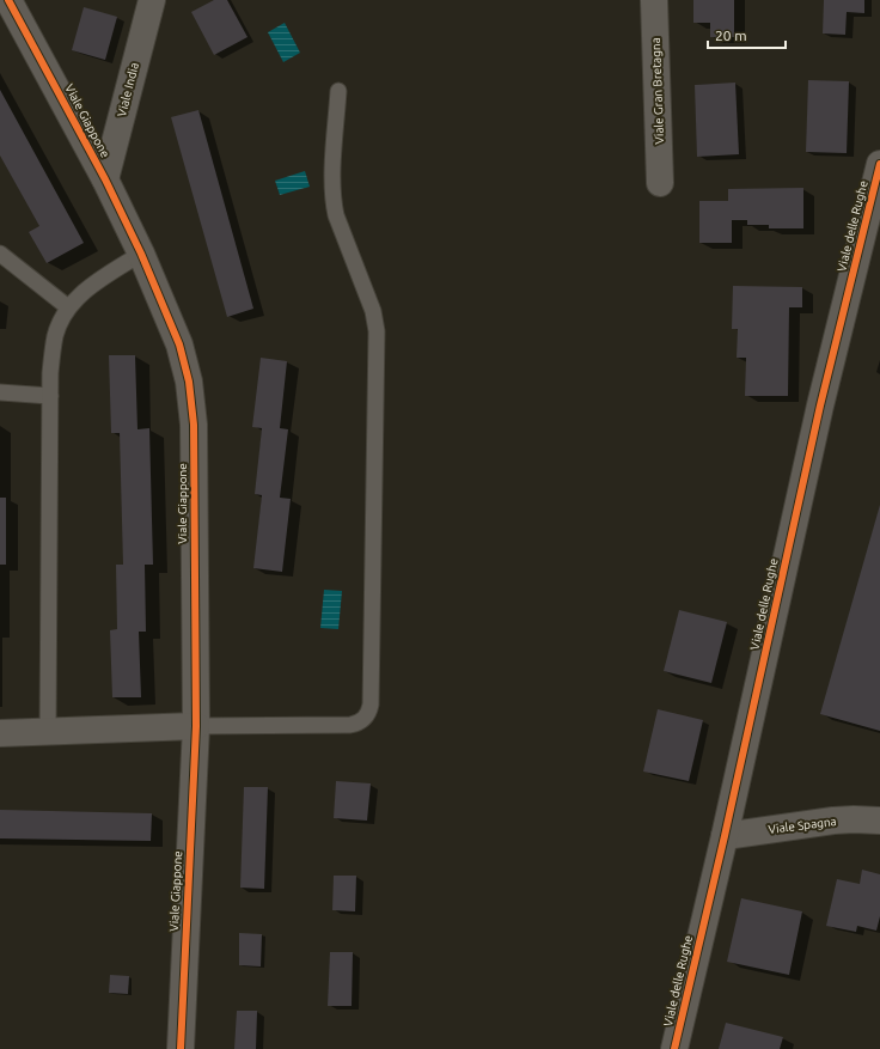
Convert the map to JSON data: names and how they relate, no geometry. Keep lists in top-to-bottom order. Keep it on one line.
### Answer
{"streets":{"street":["Viale India","Viale Gran Bretagna","Viale Giappone","Viale delle Rughe","Viale Spagna"]},"crossings":[["Viale India","Viale Giappone"],["Viale delle Rughe","Viale Spagna"]],"scale_bar":"20 m"}
